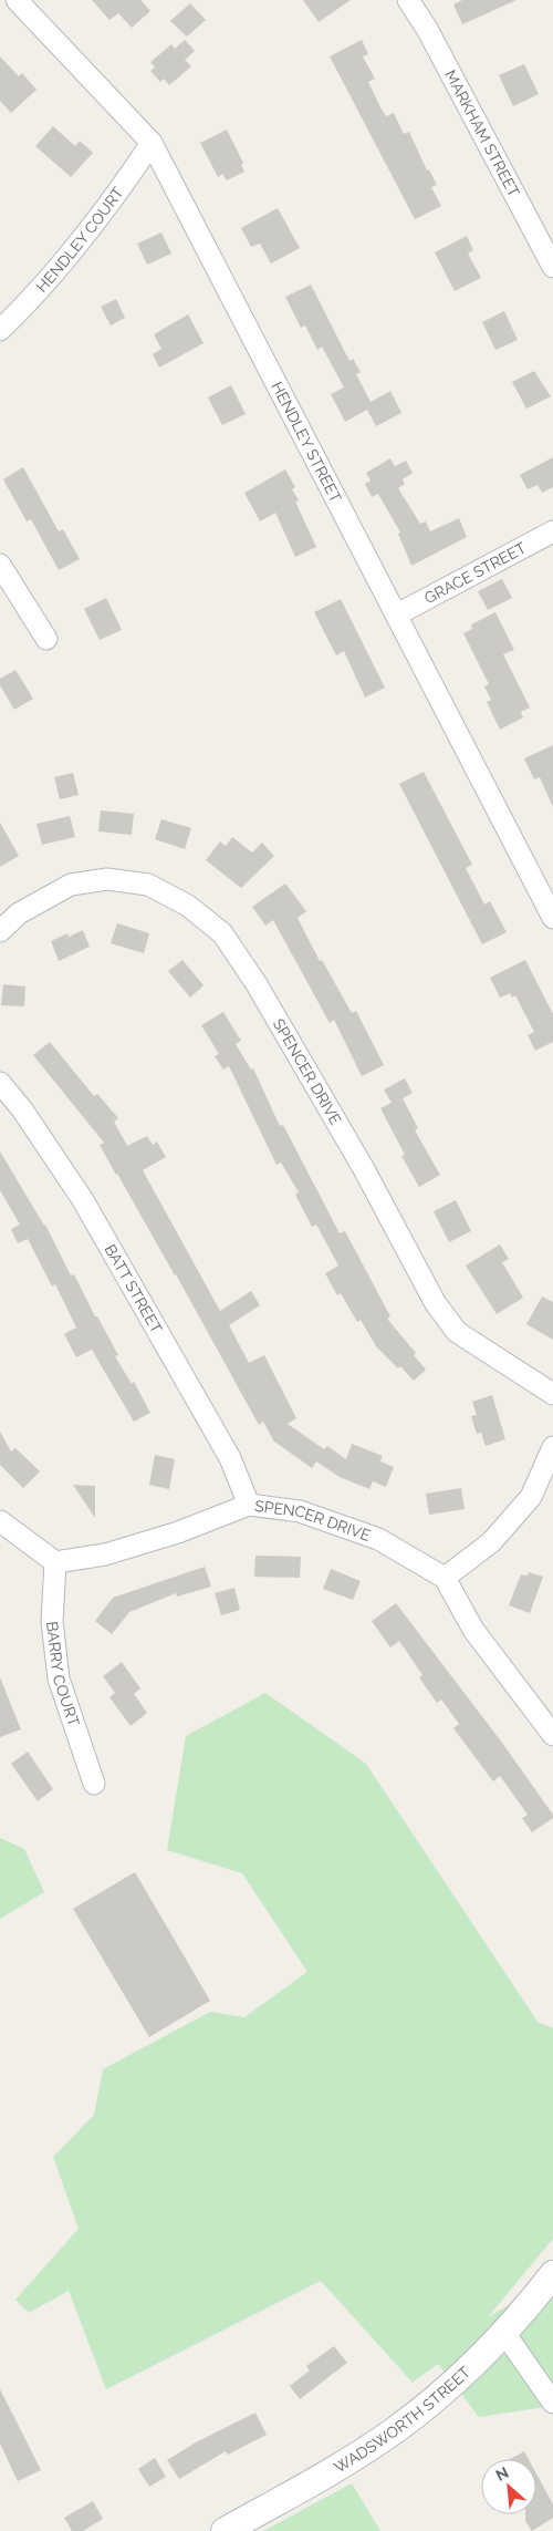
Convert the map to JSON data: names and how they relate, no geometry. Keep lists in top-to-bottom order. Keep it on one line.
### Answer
{"streets":{"street":["MARKHAM STREET","HENDLEY COURT","HENDLEY STREET","GRACE STREET","SPENCER DRIVE","BATT STREET","BARRY COURT","WADSWORTH STREET"]},"crossings":[["HENDLEY COURT","HENDLEY STREET"],["HENDLEY STREET","GRACE STREET"],["SPENCER DRIVE","BATT STREET"],["SPENCER DRIVE","BARRY COURT"]],"north":"top left"}
